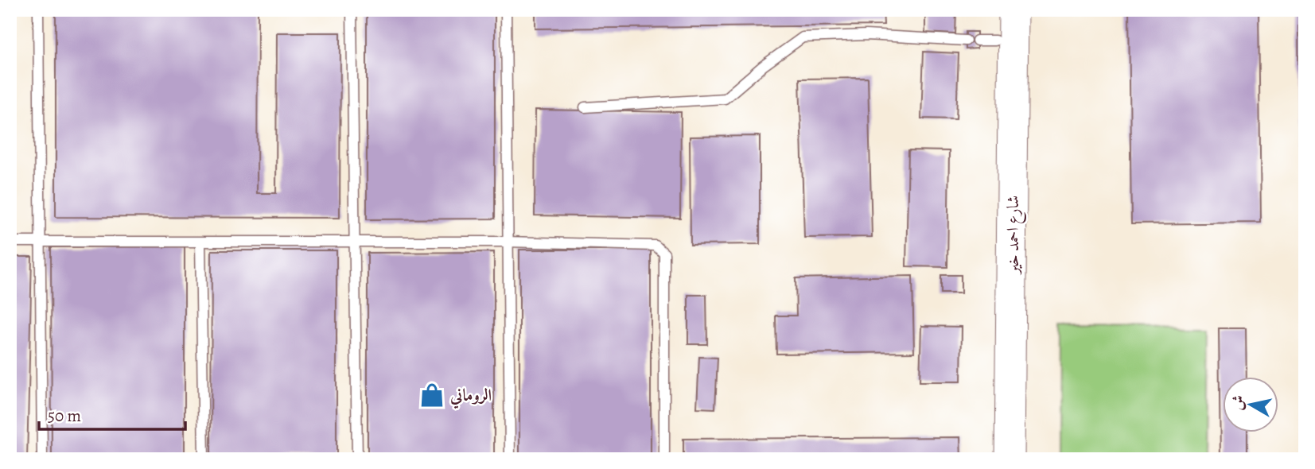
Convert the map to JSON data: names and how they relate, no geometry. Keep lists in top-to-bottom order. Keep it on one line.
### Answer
{"streets":{"main road":["شارع احمد خير"]},"places":{"shop":["الروماني"]},"scale_bar":"50 m","north":"left"}
